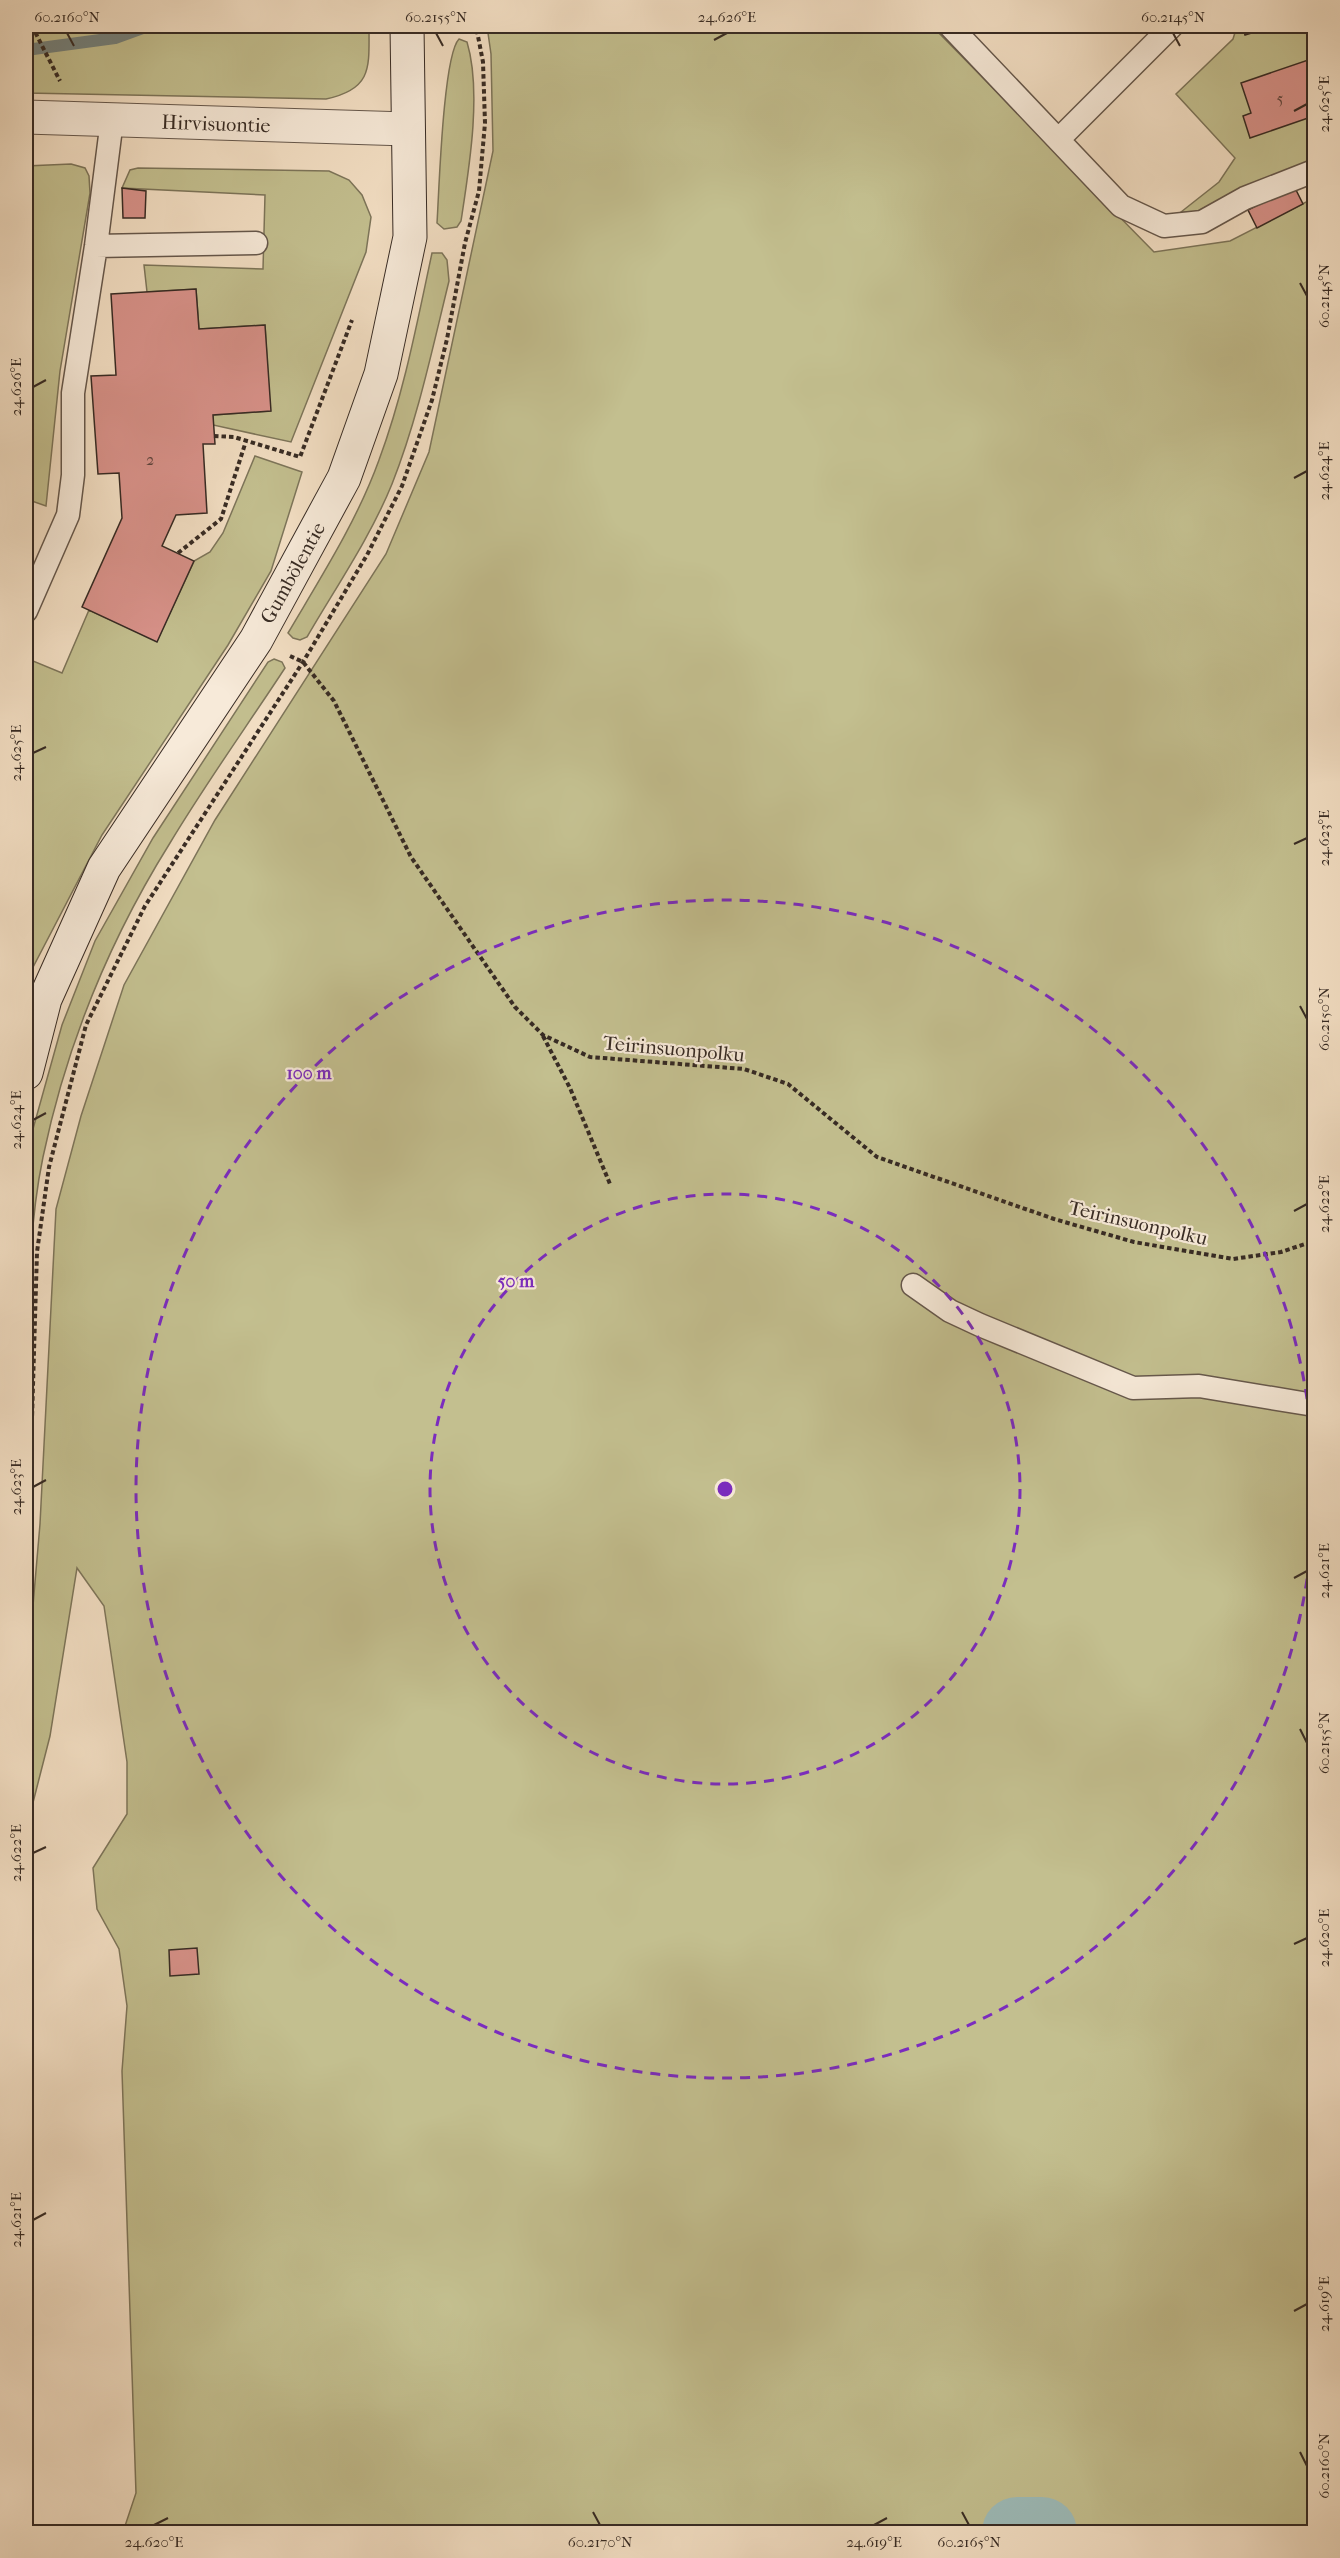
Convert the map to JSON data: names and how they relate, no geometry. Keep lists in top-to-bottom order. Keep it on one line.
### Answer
{"streets":{"main road":["Hirvisuontie","Gumbölentie"],"path":["Teirinsuonpolku"]},"crossings":[["Hirvisuontie","Gumbölentie"]],"house_numbers":["5","2"],"coordinates":["60.2160°N","60.2155°N","24.626°E","60.2145°N","24.625°E","24.624°E","24.623°E","60.2150°N","24.622°E","24.621°E","24.620°E","24.619°E","60.2170°N","60.2165°N"],"rings":["100 m","50 m"]}
